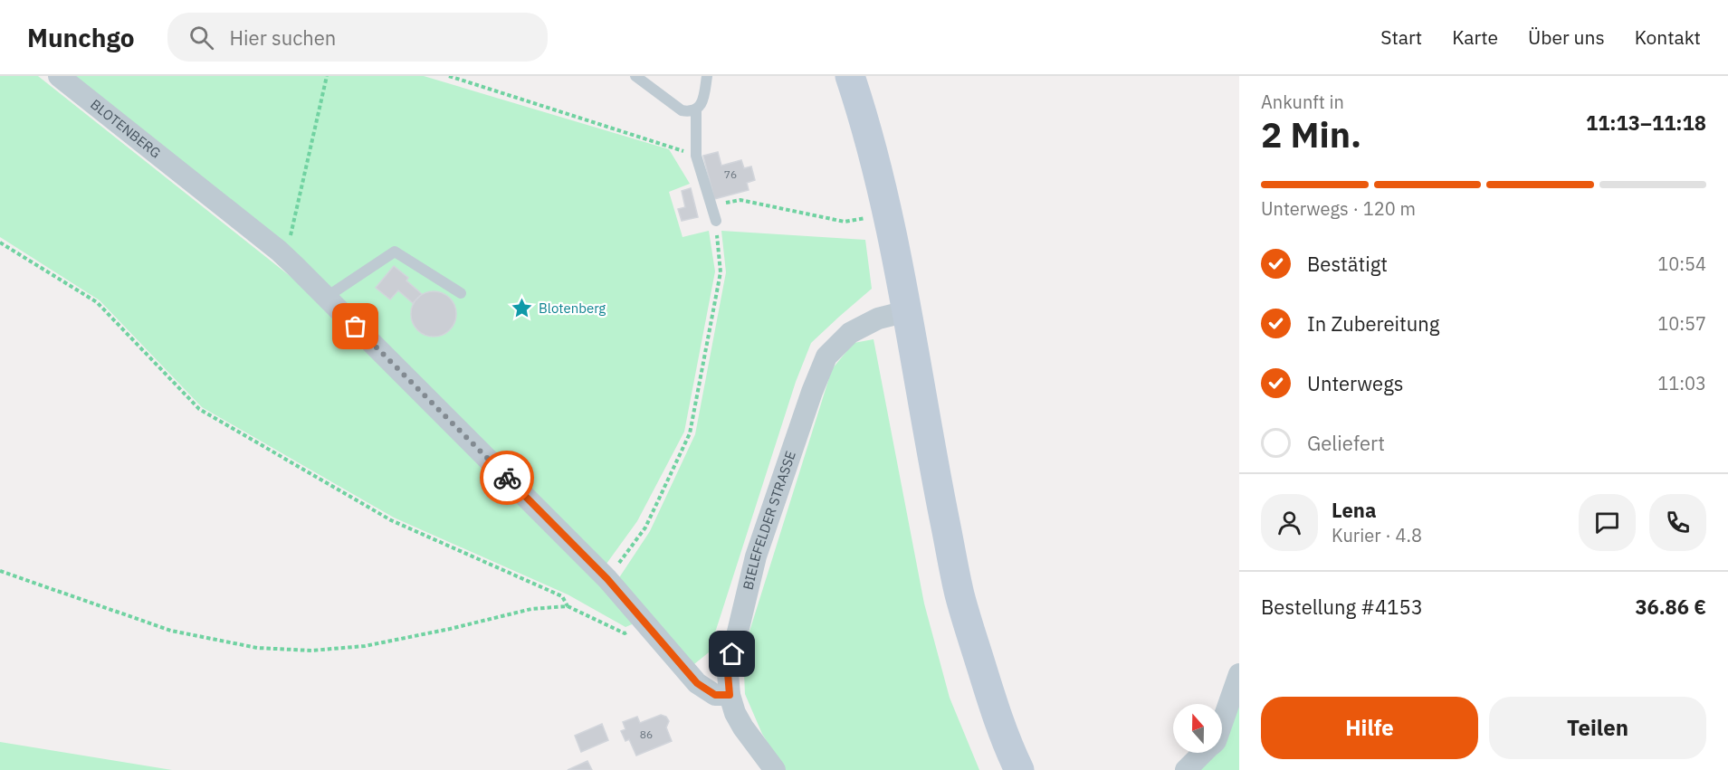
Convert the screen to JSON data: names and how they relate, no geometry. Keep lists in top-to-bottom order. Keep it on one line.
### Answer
{"streets":{"street":["BLOTENBERG","BIELEFELDER STRASSE"]},"crossings":[["BLOTENBERG","BIELEFELDER STRASSE"]],"places":{"place":["Blotenberg"]},"house_numbers":["76","86"],"north":"top","page":{"header":"Munchgo","search":"Hier suchen","nav":["Start","Karte","Über uns","Kontakt"],"heading":["2 Min.","Ankunft in","11:13–11:18"],"panel":["Lena","Kurier · 4.8","Bestellung #4153","36.86 €"],"bar":"Unterwegs · 120 m","list":[["Bestätigt","10:54"],["In Zubereitung","10:57"],["Unterwegs","11:03"],"Geliefert"],"buttons":["Hilfe","Teilen"]}}
